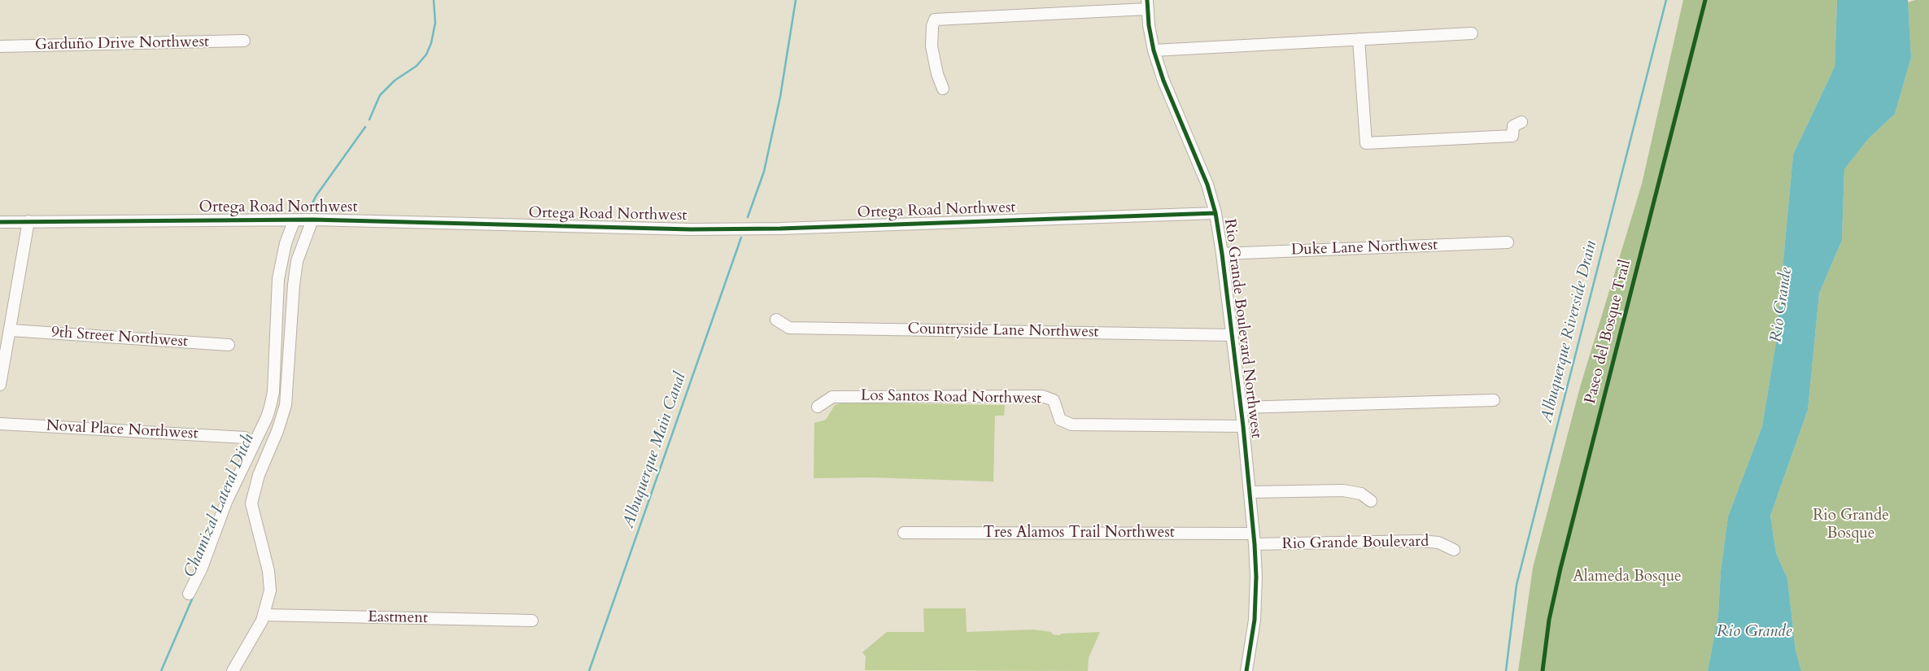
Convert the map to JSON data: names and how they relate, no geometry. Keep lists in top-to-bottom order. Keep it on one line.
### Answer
{"streets":{"street":["Garduño Drive Northwest","Ortega Road Northwest","Duke Lane Northwest","Rio Grande Boulevard Northwest","Countryside Lane Northwest","9th Street Northwest","Los Santos Road Northwest","Noval Place Northwest","Tres Alamos Trail Northwest","Rio Grande Boulevard","Eastment"],"cycle path":["Paseo del Bosque Trail"]},"crossings":[["Ortega Road Northwest","Rio Grande Boulevard Northwest"],["Duke Lane Northwest","Rio Grande Boulevard Northwest"],["Rio Grande Boulevard Northwest","Countryside Lane Northwest"],["Rio Grande Boulevard Northwest","Los Santos Road Northwest"],["Rio Grande Boulevard Northwest","Tres Alamos Trail Northwest"],["Rio Grande Boulevard Northwest","Rio Grande Boulevard"],["Tres Alamos Trail Northwest","Rio Grande Boulevard"]],"water":["Rio Grande","Albuquerque Riverside Drain","Albuquerque Main Canal","Chamizal Lateral Ditch"],"parks":["Rio Grande Bosque","Alameda Bosque"]}
